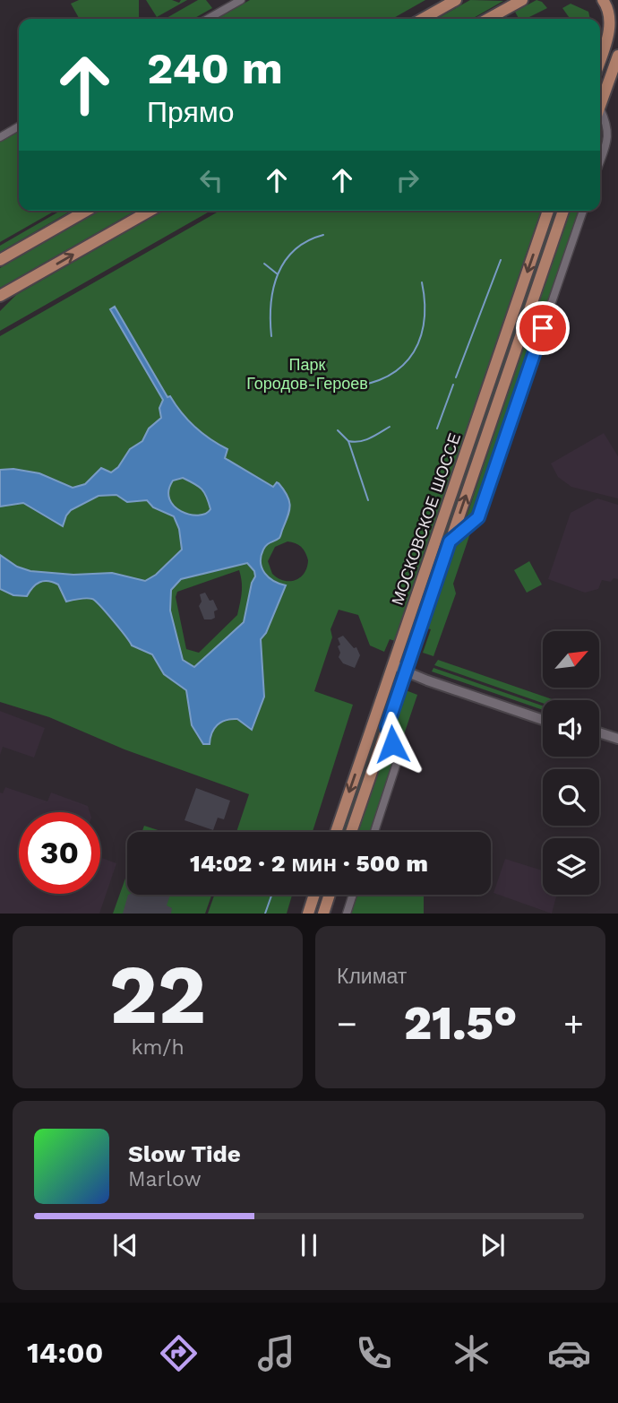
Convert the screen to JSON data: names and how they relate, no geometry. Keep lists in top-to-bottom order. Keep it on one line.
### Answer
{"streets":{"main road":["МОСКОВСКОЕ ШОССЕ"]},"parks":["Парк Городов-Героев"],"north":"top right","page":{"turn":["240 m","Прямо"],"limit":"30","trip":"14:02 · 2 мин · 500 m","tile":[["22","km/h"],"Климат"],"heat":["−","21.5°","+"],"song":["Slow Tide","Marlow"],"tabs":"14:00"}}
